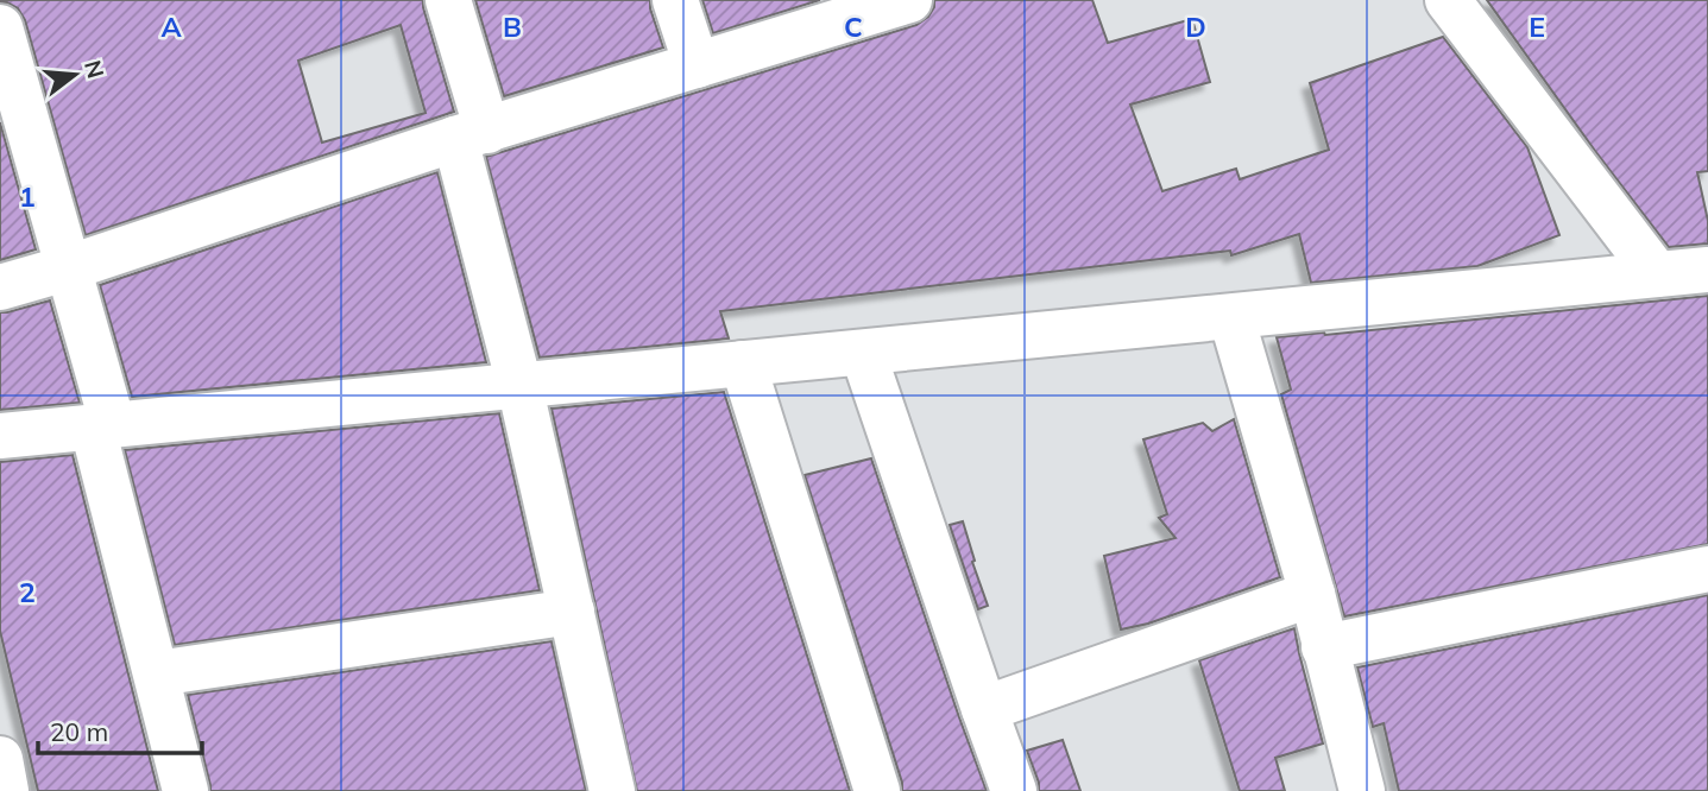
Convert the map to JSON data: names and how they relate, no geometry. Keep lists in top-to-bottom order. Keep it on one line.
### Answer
{"scale_bar":"20 m","north":"right","grid":{"columns":["A","B","C","D","E"],"rows":["1","2"]}}
